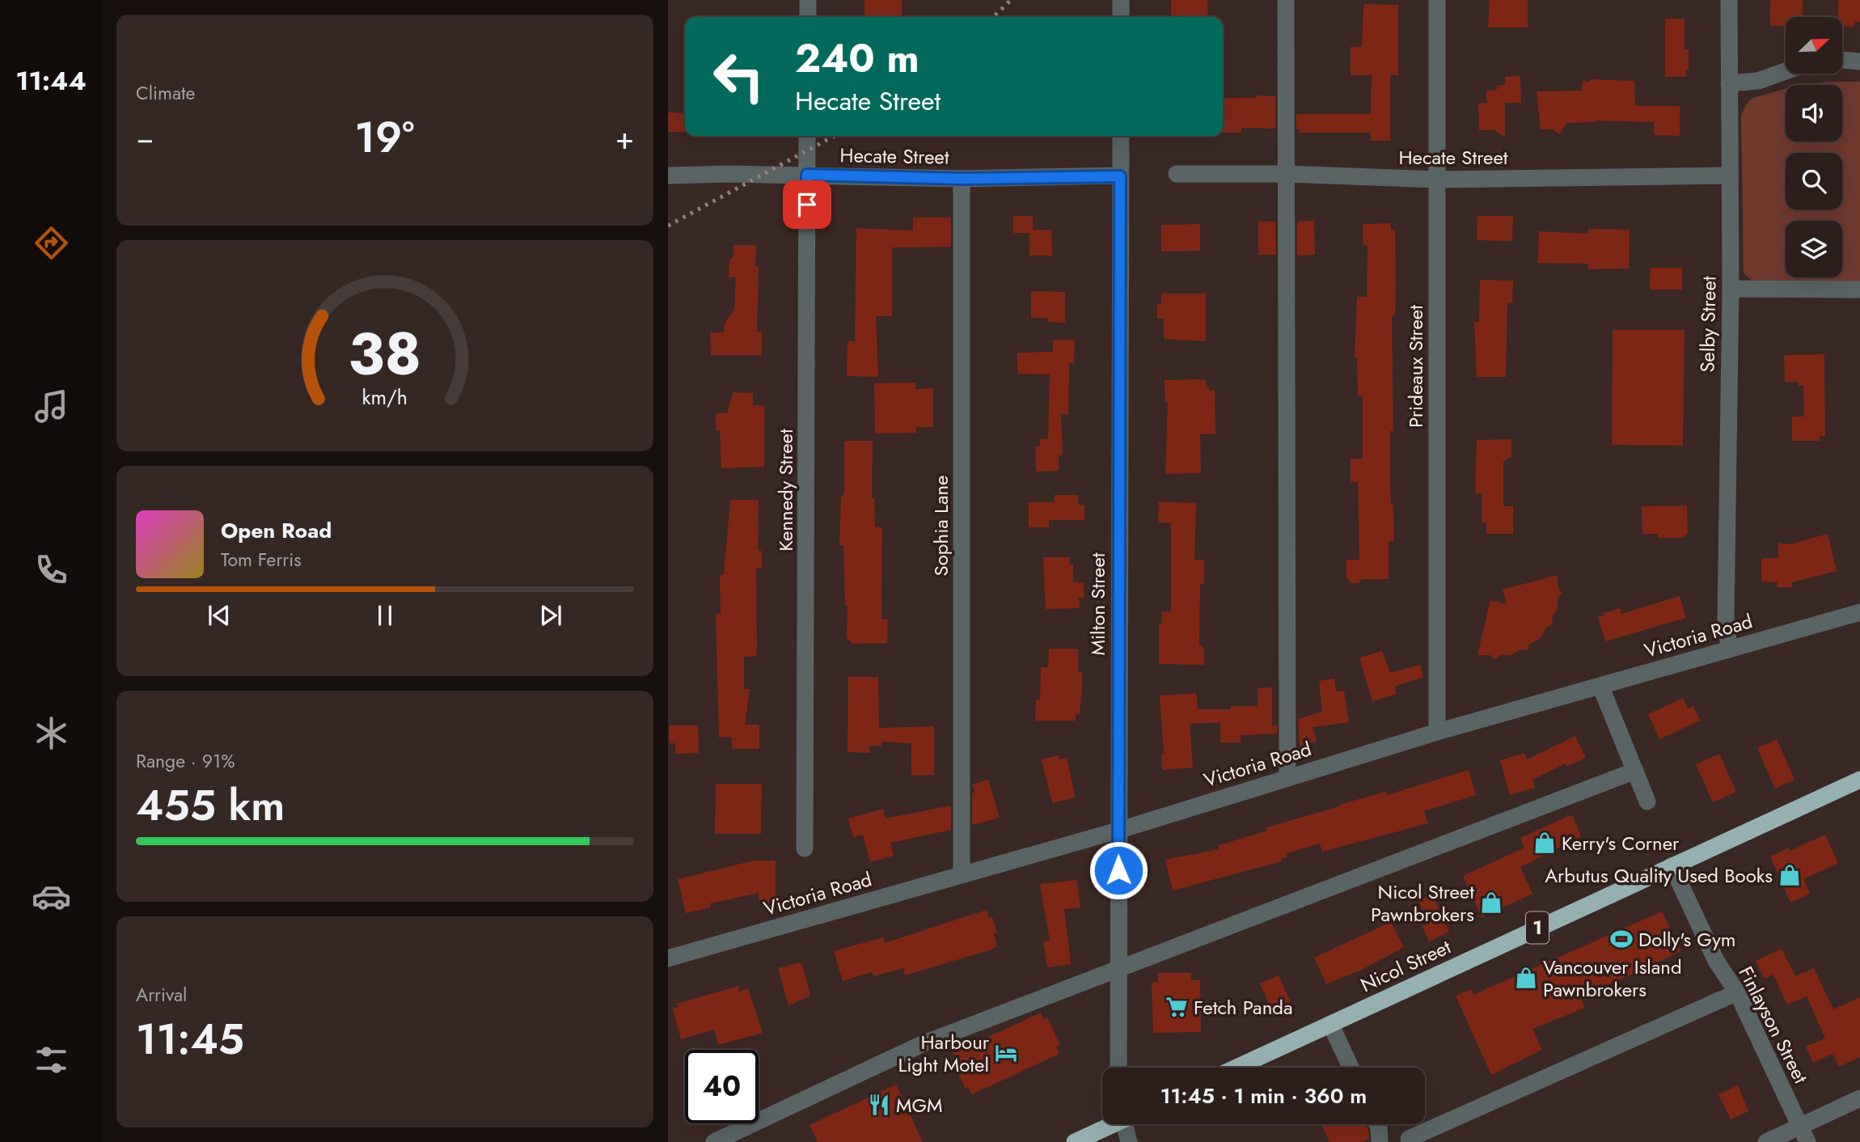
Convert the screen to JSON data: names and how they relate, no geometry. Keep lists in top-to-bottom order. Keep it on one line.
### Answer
{"streets":{"highway":["1","Nicol Street"],"street":["Hecate Street","Selby Street","Prideaux Street","Kennedy Street","Sophia Lane","Milton Street","Victoria Road","Finlayson Street"]},"crossings":[["Hecate Street","Selby Street"],["Hecate Street","Prideaux Street"],["Hecate Street","Kennedy Street"],["Hecate Street","Sophia Lane"],["Hecate Street","Milton Street"],["Selby Street","Victoria Road"],["Prideaux Street","Victoria Road"],["Sophia Lane","Victoria Road"],["Milton Street","Victoria Road"],["Nicol Street","Finlayson Street"]],"places":{"shop":["Kerry's Corner","Arbutus Quality Used Books","Nicol Street Pawnbrokers","Vancouver Island Pawnbrokers"],"sports":["Dolly's Gym"],"supermarket":["Fetch Panda"],"hotel":["Harbour Light Motel"],"restaurant":["MGM"]},"north":"top right","page":{"tabs":"11:44","tile":["Climate",["Range · 91%","455 km"],["Arrival","11:45"]],"turn":["240 m","Hecate Street"],"heat":["−","19°","+"],"song":["Open Road","Tom Ferris"],"limit":"40","trip":"11:45 · 1 min · 360 m","gauge":["38","km/h"]}}
